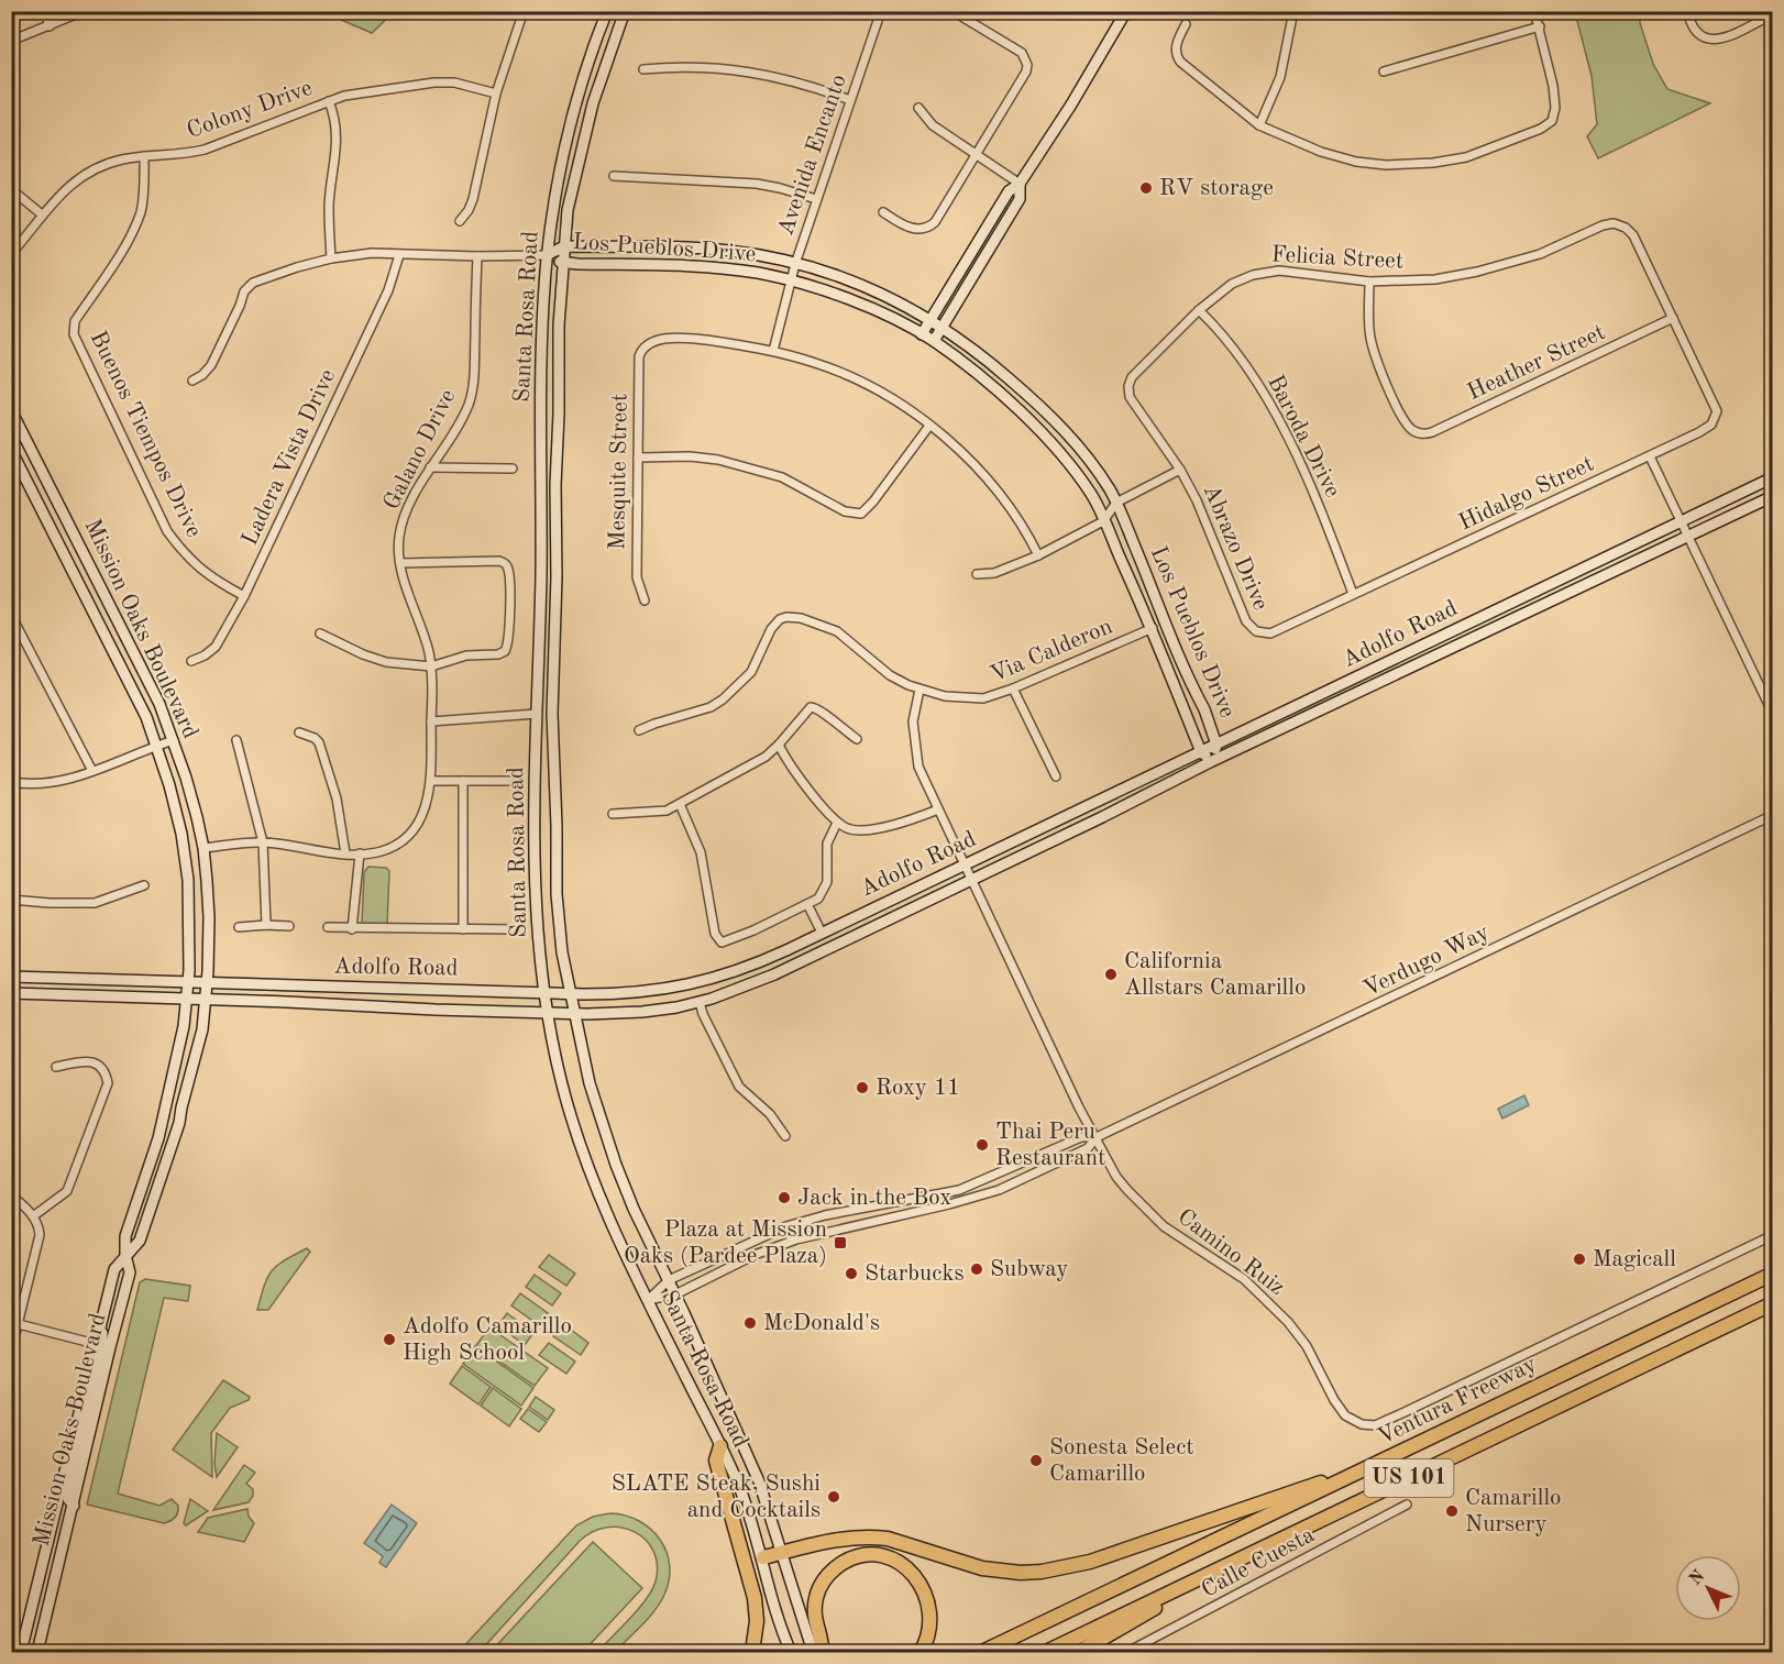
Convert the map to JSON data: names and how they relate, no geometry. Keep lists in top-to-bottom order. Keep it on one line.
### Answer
{"streets":{"highway":["Ventura Freeway","US 101"],"main road":["Los Pueblos Drive","Santa Rosa Road","Mission Oaks Boulevard","Adolfo Road"],"street":["Colony Drive","Avenida Encanto","Felicia Street","Heather Street","Buenos Tiempos Drive","Baroda Drive","Galano Drive","Ladera Vista Drive","Mesquite Street","Hidalgo Street","Abrazo Drive","Via Calderon","Verdugo Way","Camino Ruiz","Calle Cuesta"]},"crossings":[["Colony Drive","Buenos Tiempos Drive"],["Avenida Encanto","Los Pueblos Drive"],["Avenida Encanto","Mesquite Street"],["Los Pueblos Drive","Santa Rosa Road"],["Los Pueblos Drive","Galano Drive"],["Los Pueblos Drive","Ladera Vista Drive"],["Los Pueblos Drive","Adolfo Road"],["Los Pueblos Drive","Via Calderon"],["Felicia Street","Heather Street"],["Felicia Street","Baroda Drive"],["Felicia Street","Hidalgo Street"],["Felicia Street","Abrazo Drive"],["Santa Rosa Road","Adolfo Road"],["Santa Rosa Road","Verdugo Way"],["Heather Street","Hidalgo Street"],["Buenos Tiempos Drive","Ladera Vista Drive"],["Baroda Drive","Hidalgo Street"],["Baroda Drive","Abrazo Drive"],["Galano Drive","Mission Oaks Boulevard"],["Hidalgo Street","Abrazo Drive"],["Mission Oaks Boulevard","Adolfo Road"],["Adolfo Road","Camino Ruiz"],["Via Calderon","Camino Ruiz"],["Verdugo Way","Camino Ruiz"]],"places":{"other":["RV storage","California Allstars Camarillo","Roxy 11","Thai Peru Restaurant","Jack in the Box","Magicall","Subway","Starbucks","McDonald's","Adolfo Camarillo High School","Sonesta Select Camarillo","SLATE Steak, Sushi and Cocktails","Camarillo Nursery"],"transit":["Plaza at Mission Oaks (Pardee Plaza)"]},"north":"top left"}
